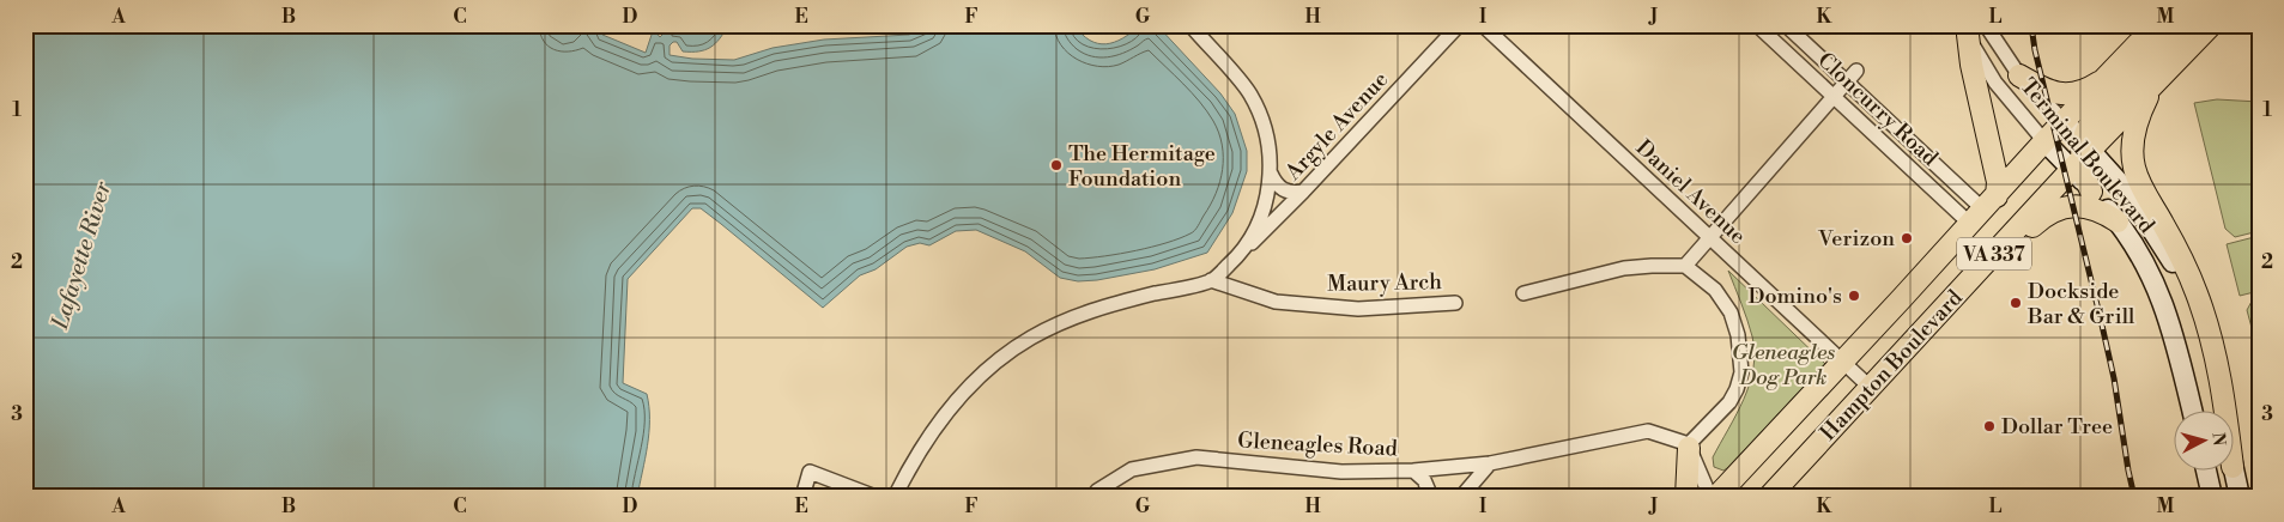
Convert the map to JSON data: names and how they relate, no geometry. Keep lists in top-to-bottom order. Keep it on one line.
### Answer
{"streets":{"main road":["Terminal Boulevard","VA 337","Hampton Boulevard"],"street":["Cloncurry Road","Argyle Avenue","Daniel Avenue","Maury Arch","Gleneagles Road"]},"crossings":[["Cloncurry Road","Hampton Boulevard"],["Argyle Avenue","Maury Arch"],["Terminal Boulevard","Hampton Boulevard"],["Daniel Avenue","Hampton Boulevard"]],"water":["Lafayette River"],"parks":["Gleneagles Dog Park"],"places":["The Hermitage Foundation","Verizon","Domino's","Dockside Bar & Grill","Dollar Tree"],"north":"right","grid":{"columns":["A","B","C","D","E","F","G","H","I","J","K","L","M"],"rows":["1","2","3"]}}
